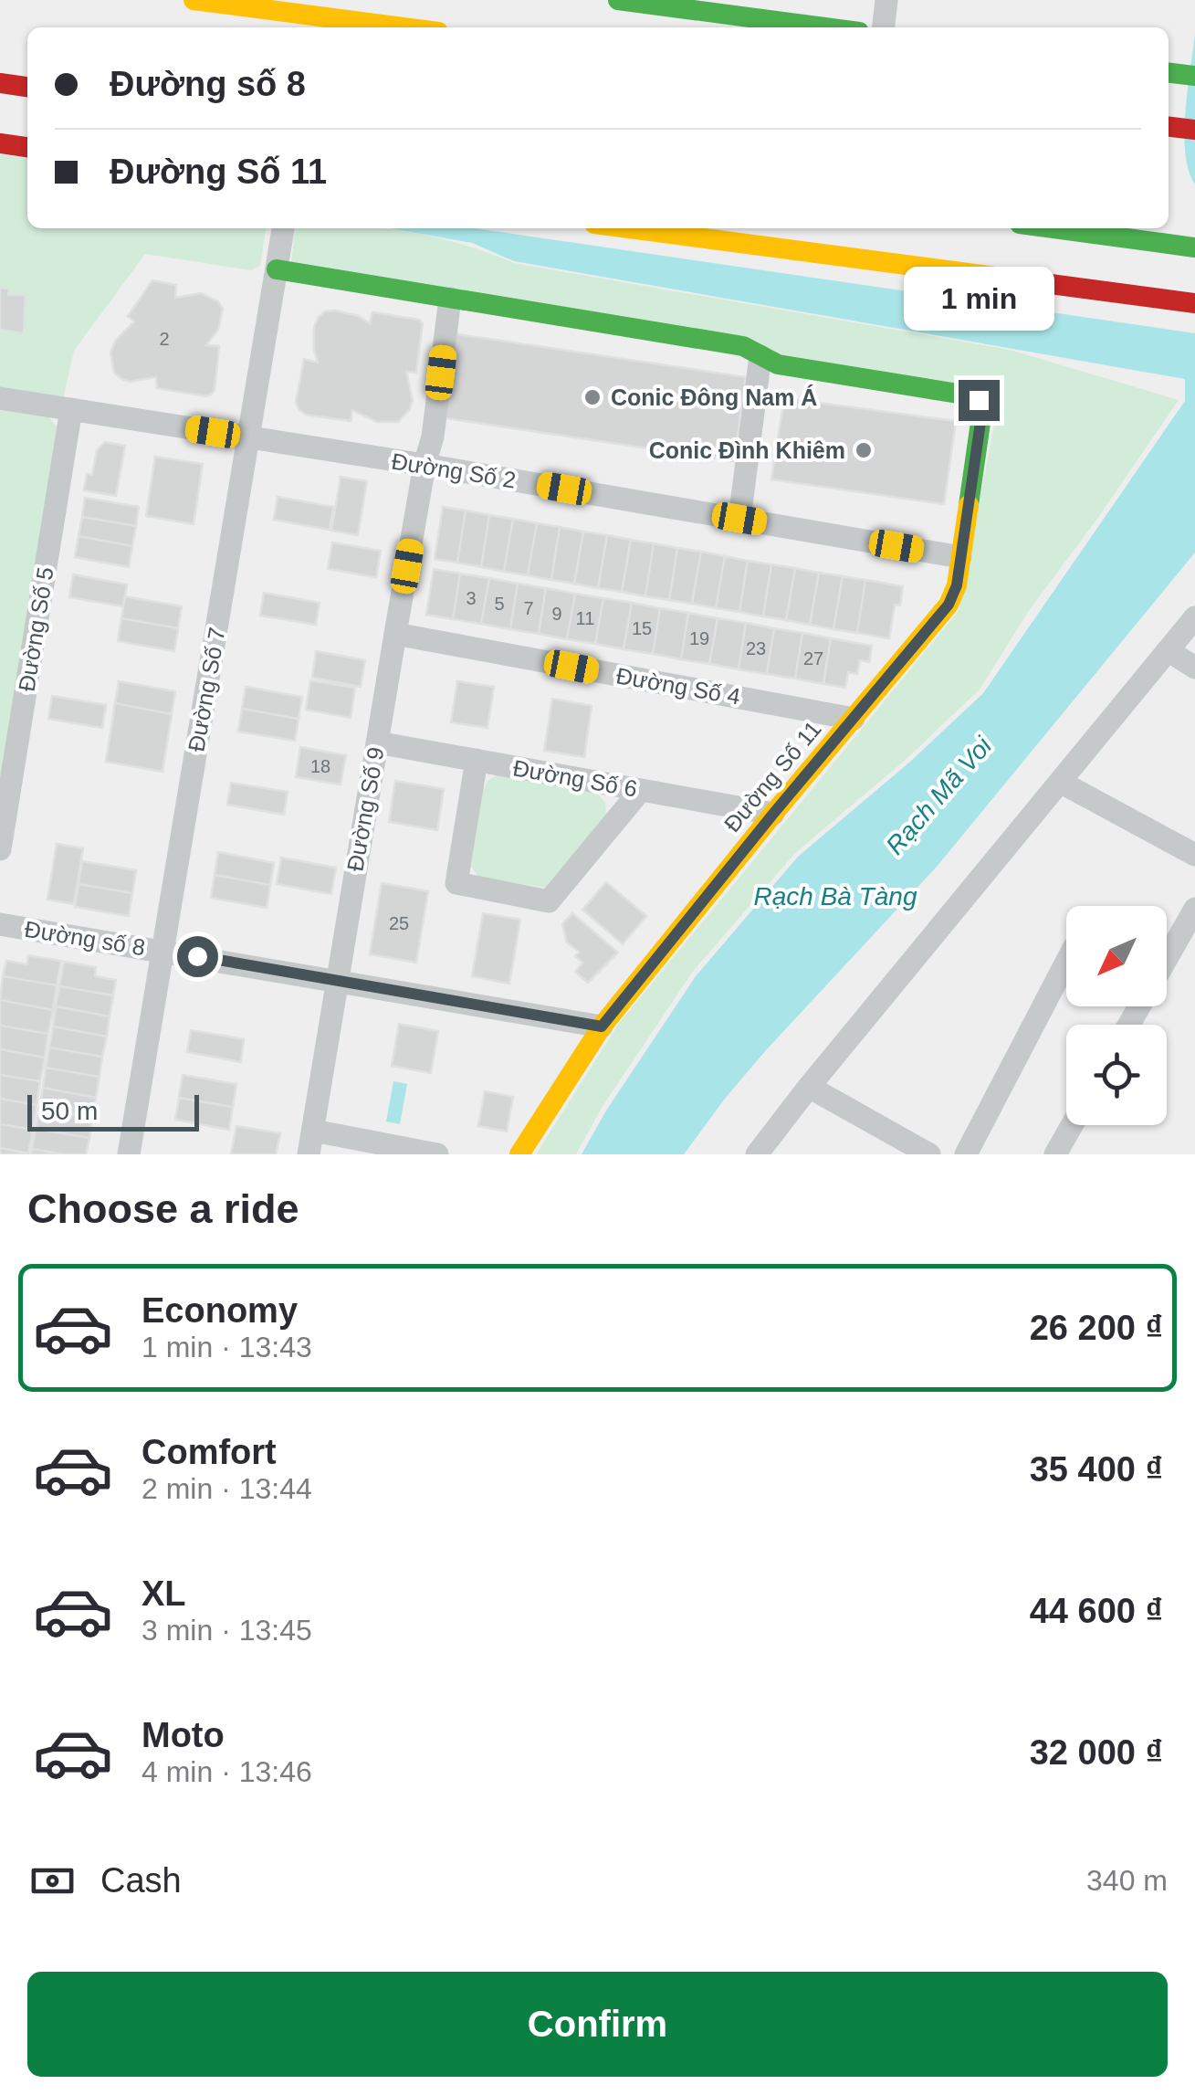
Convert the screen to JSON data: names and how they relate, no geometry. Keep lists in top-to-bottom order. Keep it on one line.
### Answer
{"streets":{"main road":["Đường Số 11"],"street":["Đường Số 2","Đường Số 5","Đường Số 4","Đường Số 7","Đường Số 6","Đường Số 9","Đường số 8"]},"crossings":[["Đường Số 2","Đường Số 5"],["Đường Số 2","Đường Số 7"],["Đường Số 2","Đường Số 11"],["Đường Số 2","Đường Số 9"],["Đường Số 4","Đường Số 11"],["Đường Số 4","Đường Số 9"],["Đường Số 7","Đường số 8"],["Đường Số 11","Đường Số 6"],["Đường Số 11","Đường số 8"],["Đường Số 6","Đường Số 9"],["Đường Số 9","Đường số 8"]],"water":["Rạch Mã Voi","Rạch Bà Tàng"],"places":["Conic Đông Nam Á","Conic Đình Khiêm"],"house_numbers":["2","3","5","7","9","11","15","19","23","27","18","25"],"scale_bar":"50 m","north":"bottom left","page":{"banner":["Đường số 8","Đường Số 11"],"bubble":"1 min","scale":"50 m","heading":"Choose a ride","list":[{"name":"Economy","note":"1 min · 13:43","value":"26 200 ₫"},{"name":"Comfort","note":"2 min · 13:44","value":"35 400 ₫"},{"name":"XL","note":"3 min · 13:45","value":"44 600 ₫"},{"name":"Moto","note":"4 min · 13:46","value":"32 000 ₫"}],"pay":["Cash","340 m"],"buttons":"Confirm"}}
